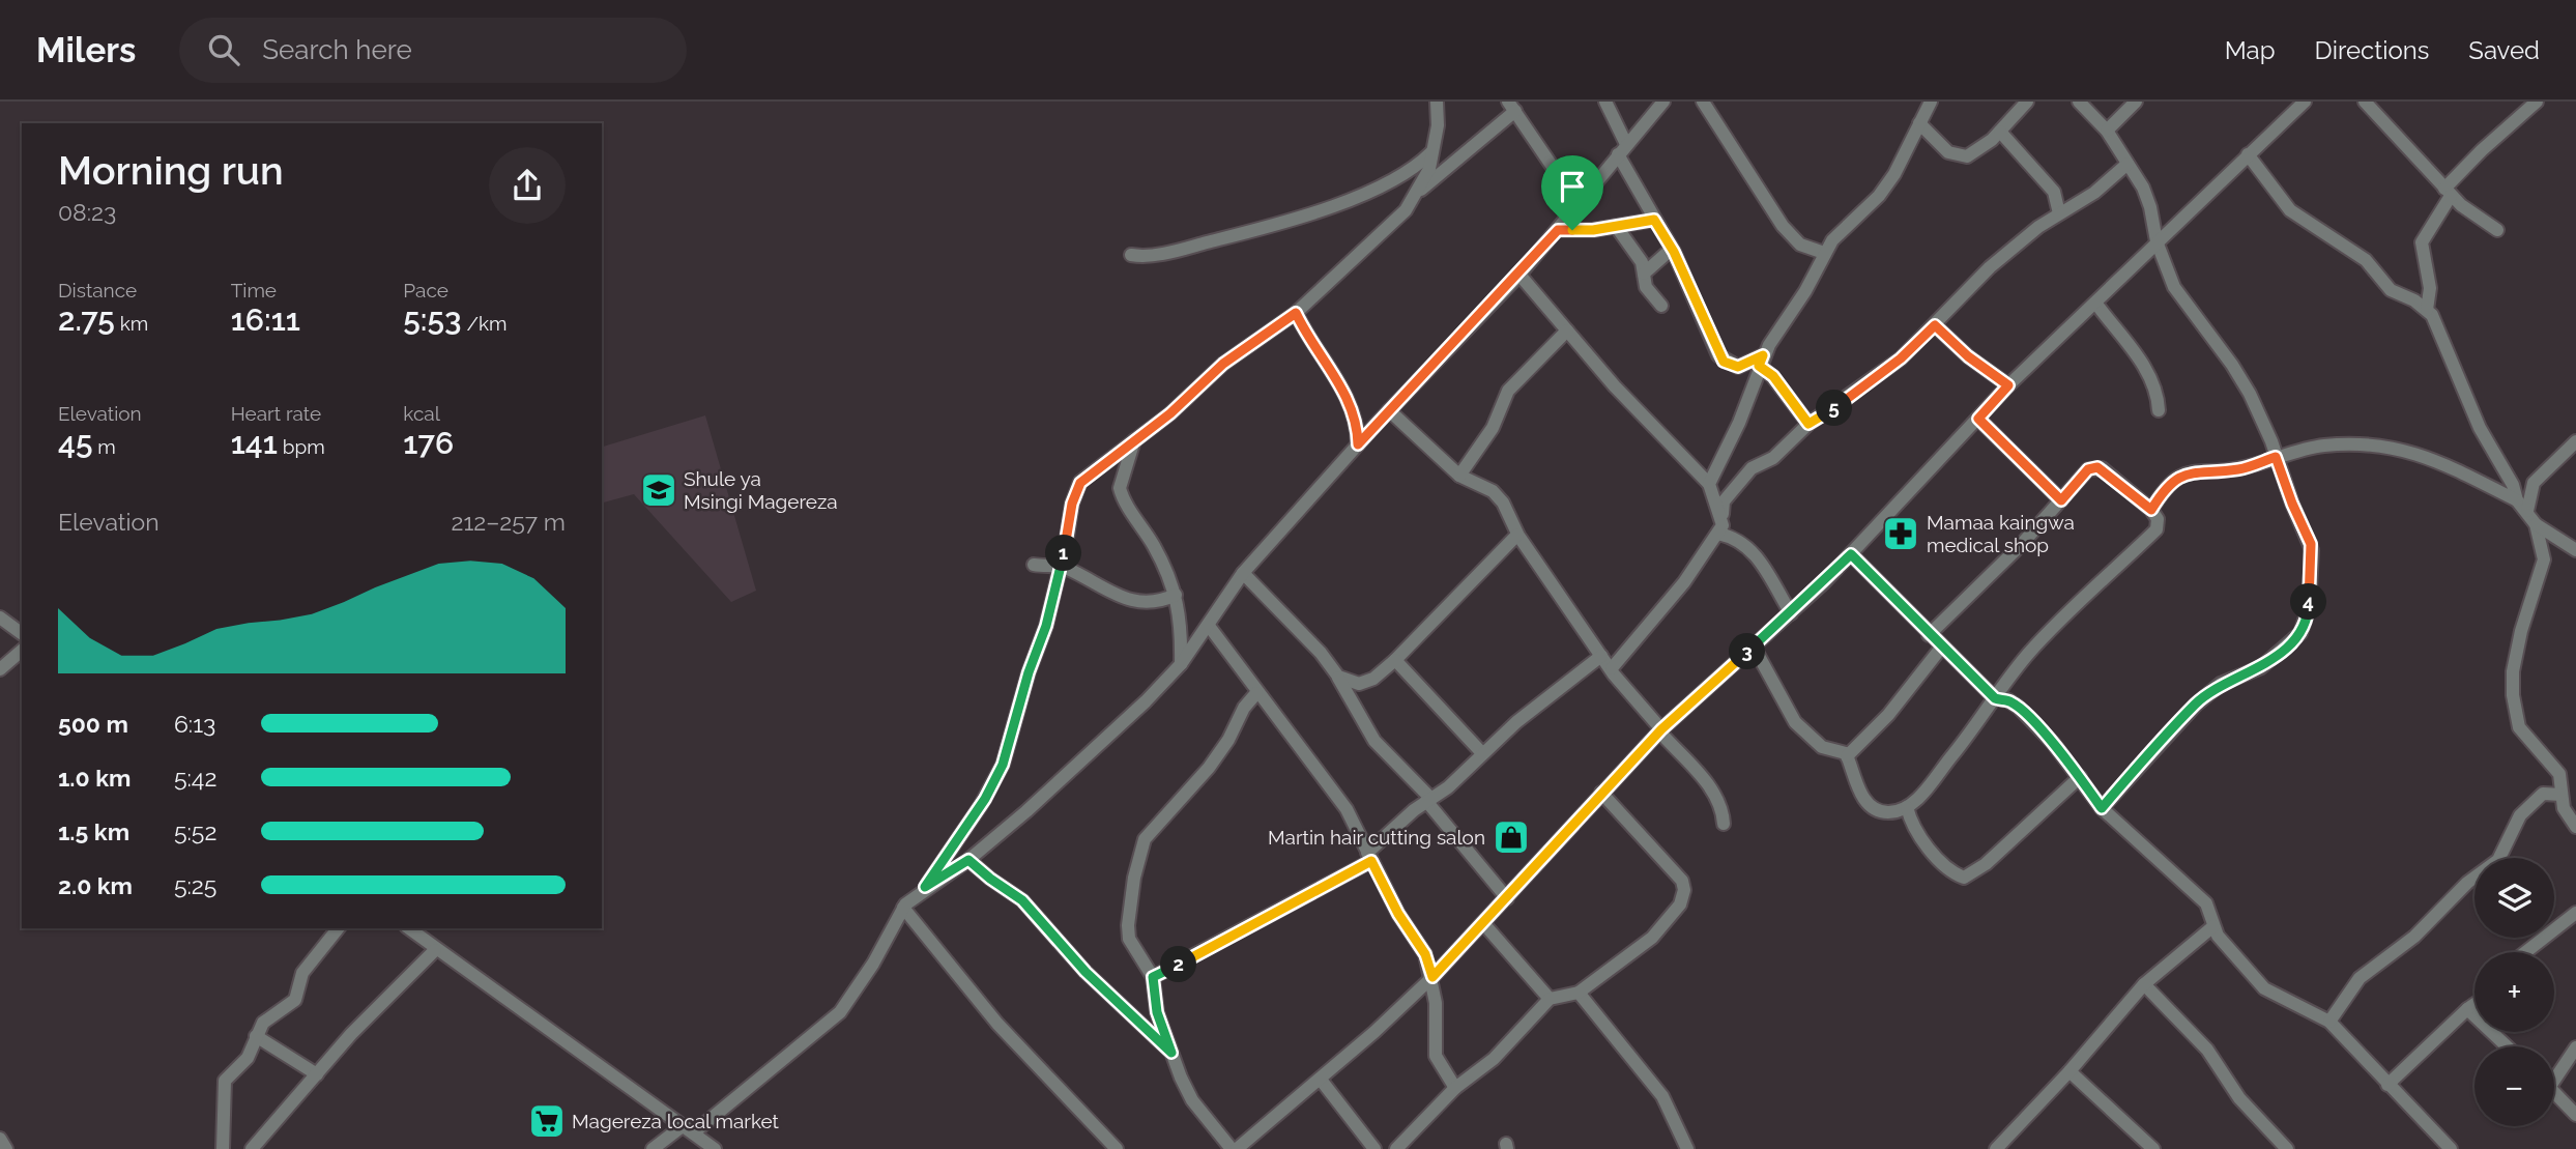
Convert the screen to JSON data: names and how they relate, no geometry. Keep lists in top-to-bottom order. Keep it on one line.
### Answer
{"places":{"school or university":["Shule ya Msingi Magereza"],"pharmacy":["Mamaa kaingwa medical shop"],"shop":["Martin hair cutting salon"],"supermarket":["Magereza local market"]},"page":{"header":"Milers","search":"Search here","nav":["Map","Directions","Saved"],"heading":["Morning run","08:23"],"stats":[["Distance","2.75 km"],["Time","16:11"],["Pace","5:53 /km"],["Elevation","45 m"],["Heart rate","141 bpm"],["kcal","176"]],"pins":["5","1","4","3","2"],"chart":["Elevation","212–257 m"],"list":[{"name":"500 m","note":"6:13"},{"name":"1.0 km","note":"5:42"},{"name":"1.5 km","note":"5:52"},{"name":"2.0 km","note":"5:25"}],"map_buttons":["+","−"]}}
